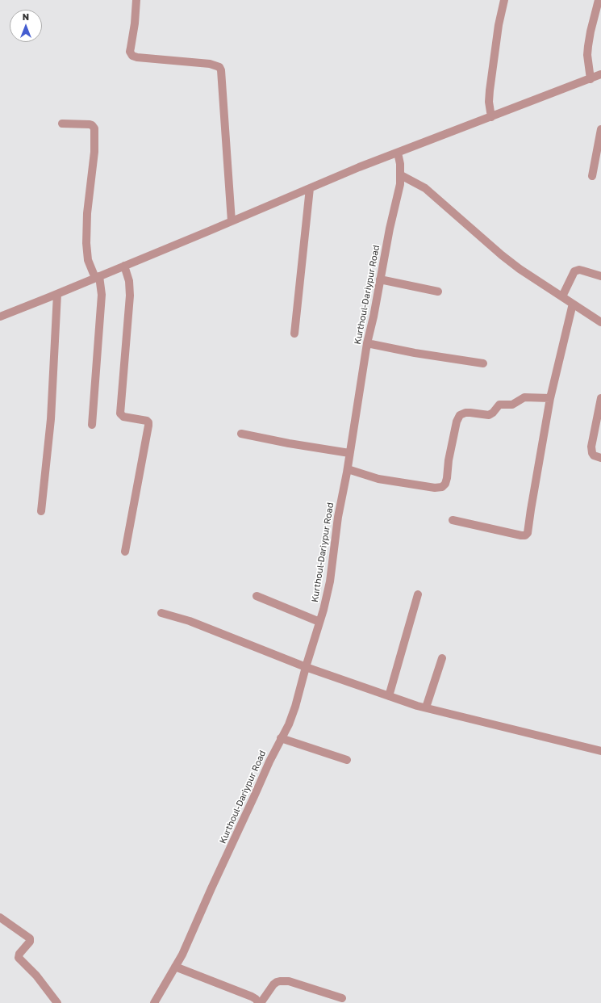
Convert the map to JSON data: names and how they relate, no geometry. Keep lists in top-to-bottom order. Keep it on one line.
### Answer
{"streets":{"street":["Kurthoul-Dariypur Road"]},"north":"top"}
